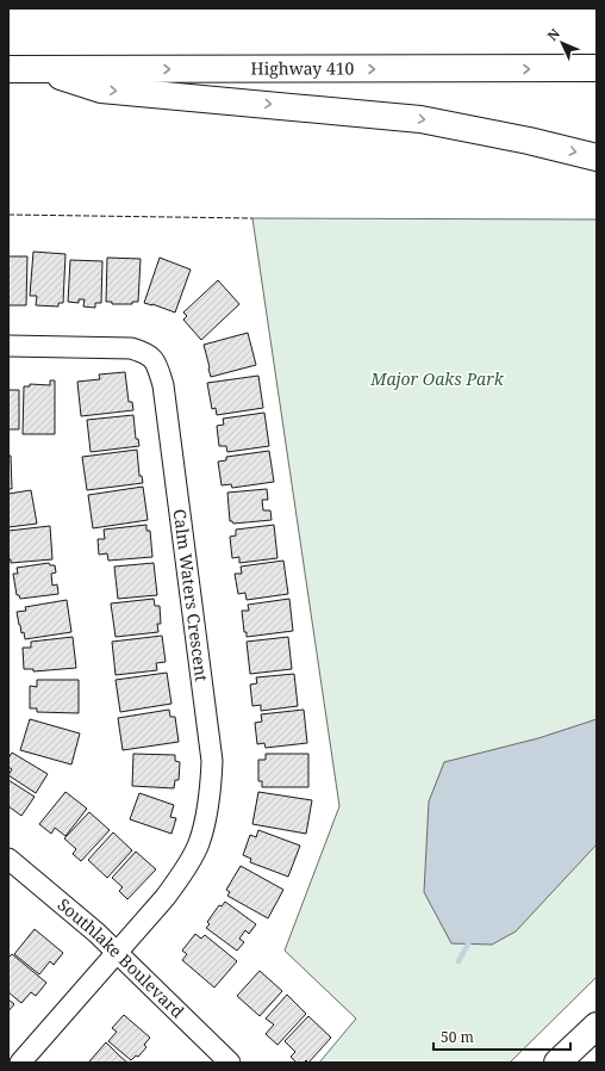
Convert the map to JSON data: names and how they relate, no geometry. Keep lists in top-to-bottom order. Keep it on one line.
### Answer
{"streets":{"main road":["Highway 410"],"street":["Calm Waters Crescent","Southlake Boulevard"]},"crossings":[["Calm Waters Crescent","Southlake Boulevard"]],"parks":["Major Oaks Park"],"scale_bar":"50 m","north":"top left"}
